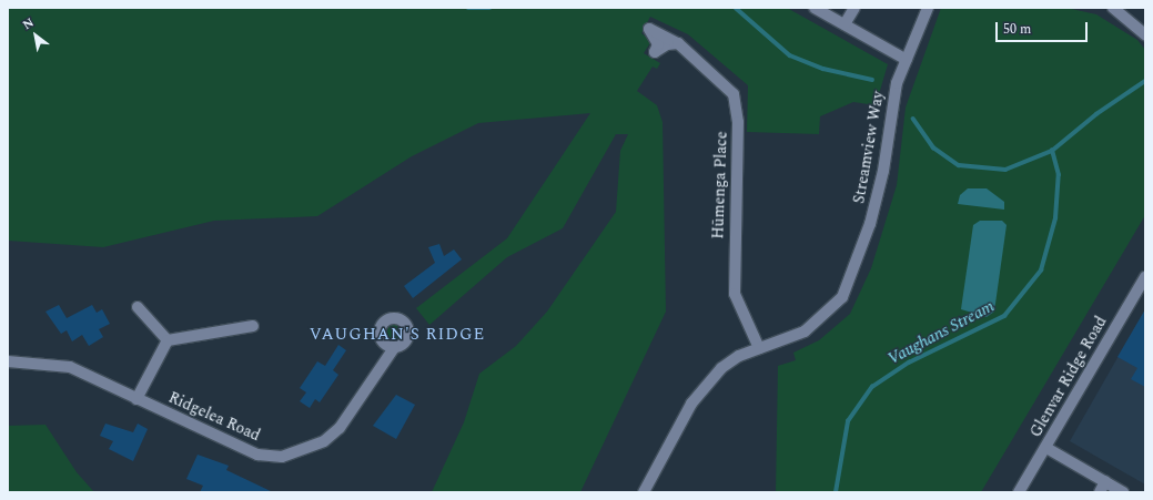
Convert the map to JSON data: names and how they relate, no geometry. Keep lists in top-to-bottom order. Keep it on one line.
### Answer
{"streets":{"street":["Streamview Way","Hūmenga Place","Glenvar Ridge Road","Ridgelea Road"]},"crossings":[["Streamview Way","Hūmenga Place"]],"districts":["VAUGHAN'S RIDGE"],"water":["Vaughans Stream"],"scale_bar":"50 m","north":"top left"}
